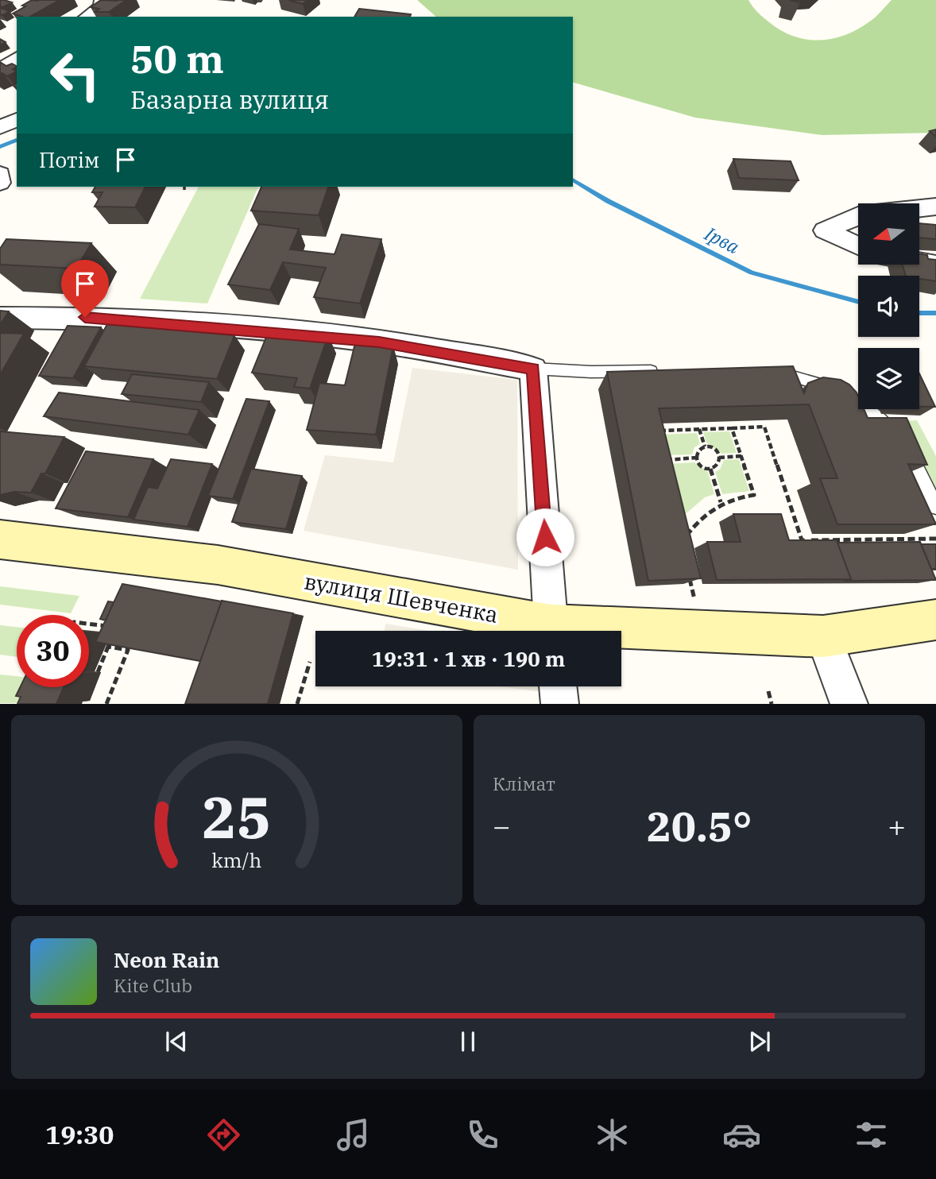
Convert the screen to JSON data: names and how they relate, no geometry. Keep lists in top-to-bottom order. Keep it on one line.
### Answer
{"streets":{"main road":["вулиця Шевченка"]},"water":["Ірва"],"north":"left","page":{"turn":["50 m","Базарна вулиця"],"then":"Потім","limit":"30","trip":"19:31 · 1 хв · 190 m","tile":"Клімат","heat":["−","20.5°","+"],"song":["Neon Rain","Kite Club"],"tabs":"19:30","gauge":["25","km/h"]}}
